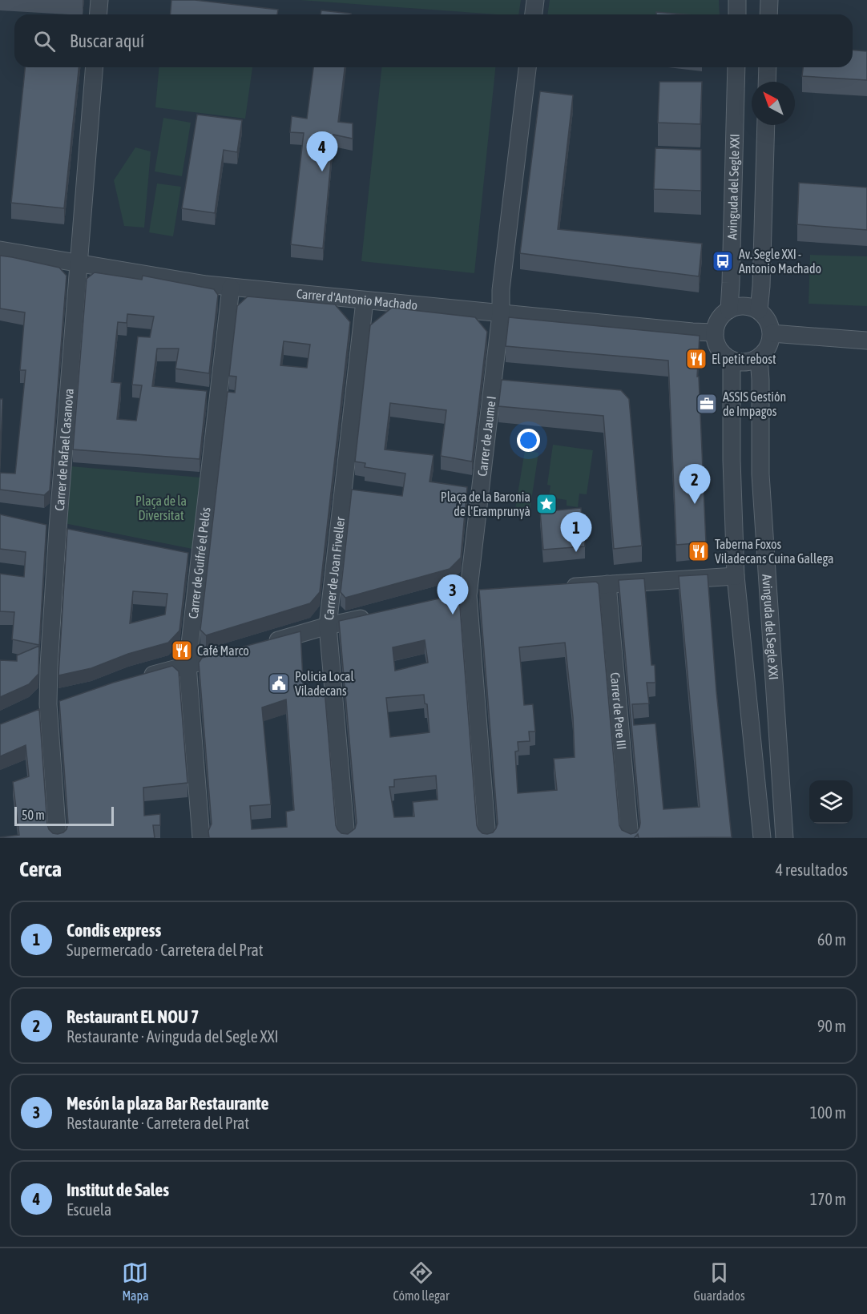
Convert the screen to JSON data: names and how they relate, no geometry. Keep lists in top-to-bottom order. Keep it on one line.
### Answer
{"streets":{"street":["Avinguda del Segle XXI","Carrer d'Antonio Machado","Carrer de Jaume I","Carrer de Rafael Casanova","Carrer de Guifré el Pelós","Carrer de Joan Fiveller","Carrer de Pere III"]},"crossings":[["Avinguda del Segle XXI","Carrer d'Antonio Machado"],["Carrer d'Antonio Machado","Carrer de Jaume I"],["Carrer d'Antonio Machado","Carrer de Rafael Casanova"],["Carrer d'Antonio Machado","Carrer de Guifré el Pelós"],["Carrer d'Antonio Machado","Carrer de Joan Fiveller"]],"parks":["Plaça de la Diversitat"],"places":{"bus stop":["Av. Segle XXI - Antonio Machado"],"restaurant":["El petit rebost","Taberna Foxos Viladecans Cuina Gallega","Café Marco"],"office":["ASSIS Gestión de Impagos"],"place":["Plaça de la Baronia de l'Eramprunyà"],"public building":["Policia Local Viladecans"]},"scale_bar":"50 m","north":"top left","page":{"search":"Buscar aquí","pins":["4","2","1","3"],"scale":"50 m","heading":["Cerca","4 resultados"],"list":[{"mark":"1","name":"Condis express","note":"Supermercado · Carretera del Prat","value":"60 m"},{"mark":"2","name":"Restaurant EL NOU 7","note":"Restaurante · Avinguda del Segle XXI","value":"90 m"},{"mark":"3","name":"Mesón la plaza Bar Restaurante","note":"Restaurante · Carretera del Prat","value":"100 m"},{"mark":"4","name":"Institut de Sales","note":"Escuela","value":"170 m"}],"nav":["Mapa","Cómo llegar","Guardados"]}}
